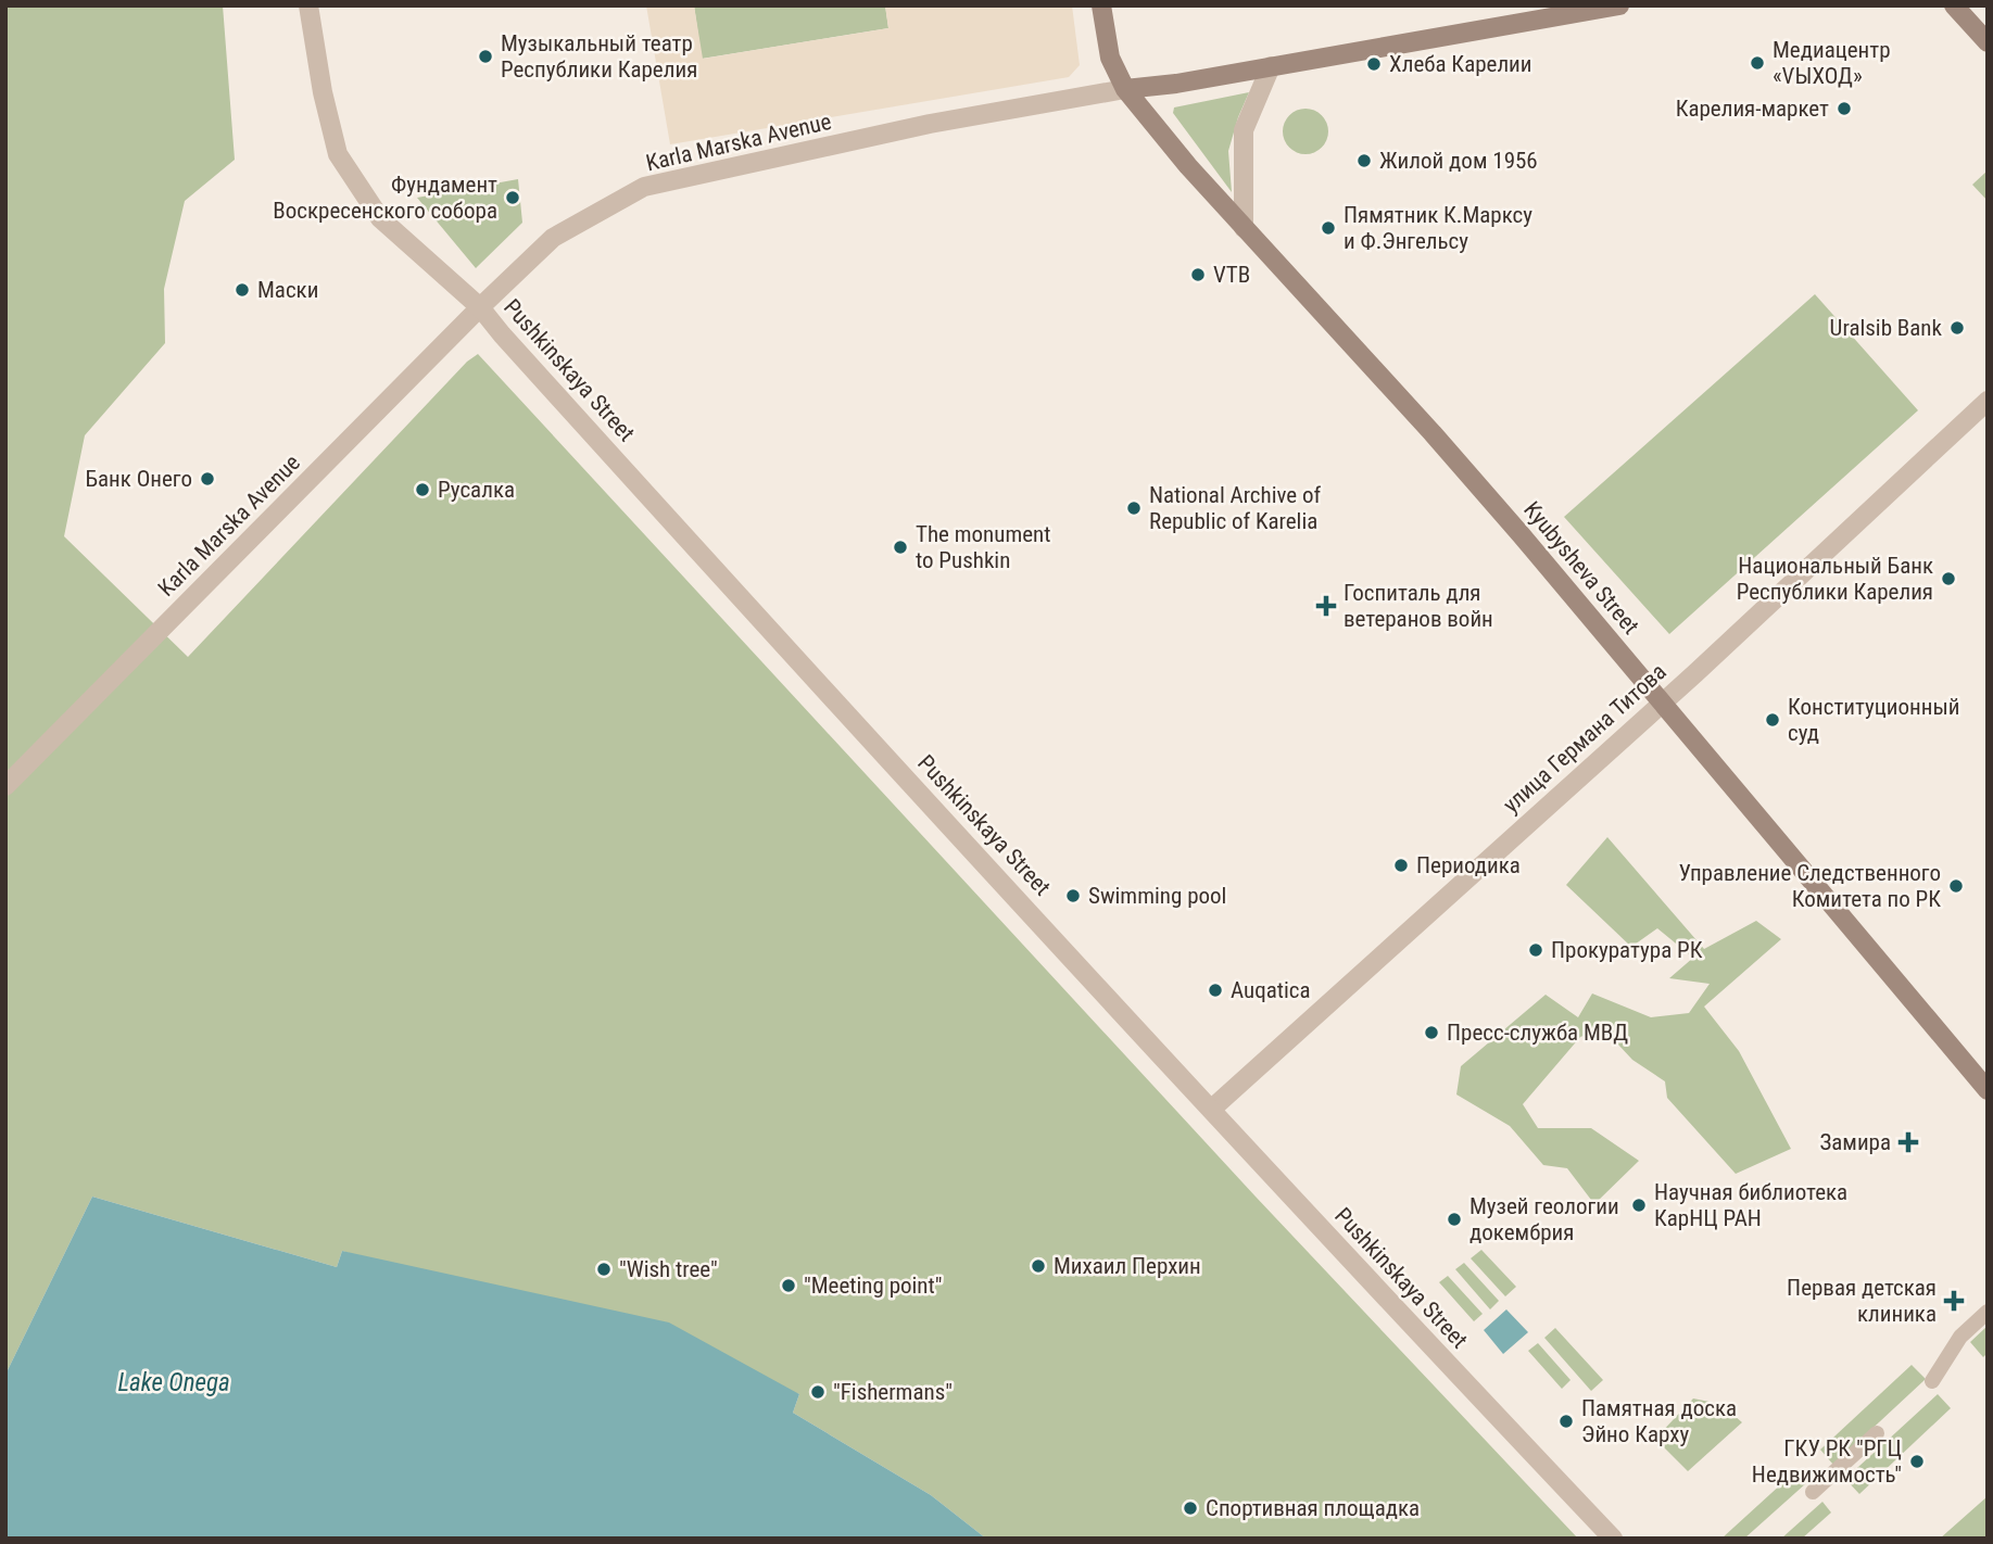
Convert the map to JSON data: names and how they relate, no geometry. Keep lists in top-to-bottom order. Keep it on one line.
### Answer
{"streets":{"main road":["Karla Marska Avenue","Kyubysheva Street"],"street":["Pushkinskaya Street","улица Германа Титова"]},"crossings":[["Karla Marska Avenue","Pushkinskaya Street"],["Karla Marska Avenue","Kyubysheva Street"],["Pushkinskaya Street","улица Германа Титова"],["Kyubysheva Street","улица Германа Титова"]],"water":["Lake Onega"],"places":{"other":["Музыкальный театр Республики Карелия","Медиацентр «ѴЫХОД»","Хлеба Карелии","Карелия-маркет","Жилой дом 1956","Фундамент Воскресенского собора","Пямятник К.Марксу и Ф.Энгельсу","VTB","Маски","Uralsib Bank","Банк Онего","Русалка","National Archive of Republic of Karelia","The monument to Pushkin","Национальный Банк Республики Карелия","Конституционный суд","Периодика","Управление Следственного Комитета по РК","Swimming pool","Прокуратура РК","Auqatica","Пресс-служба МВД","Научная библиотека КарНЦ РАН","Музей геологии докембрия","Михаил Перхин","\"Wish tree\"","\"Meeting point\"","\"Fishermans\"","Памятная доска Эйно Карху","ГКУ РК \"РГЦ Недвижимость\"","Спортивная площадка"],"health":["Госпиталь для ветеранов войн","Замира","Первая детская клиника"]}}
